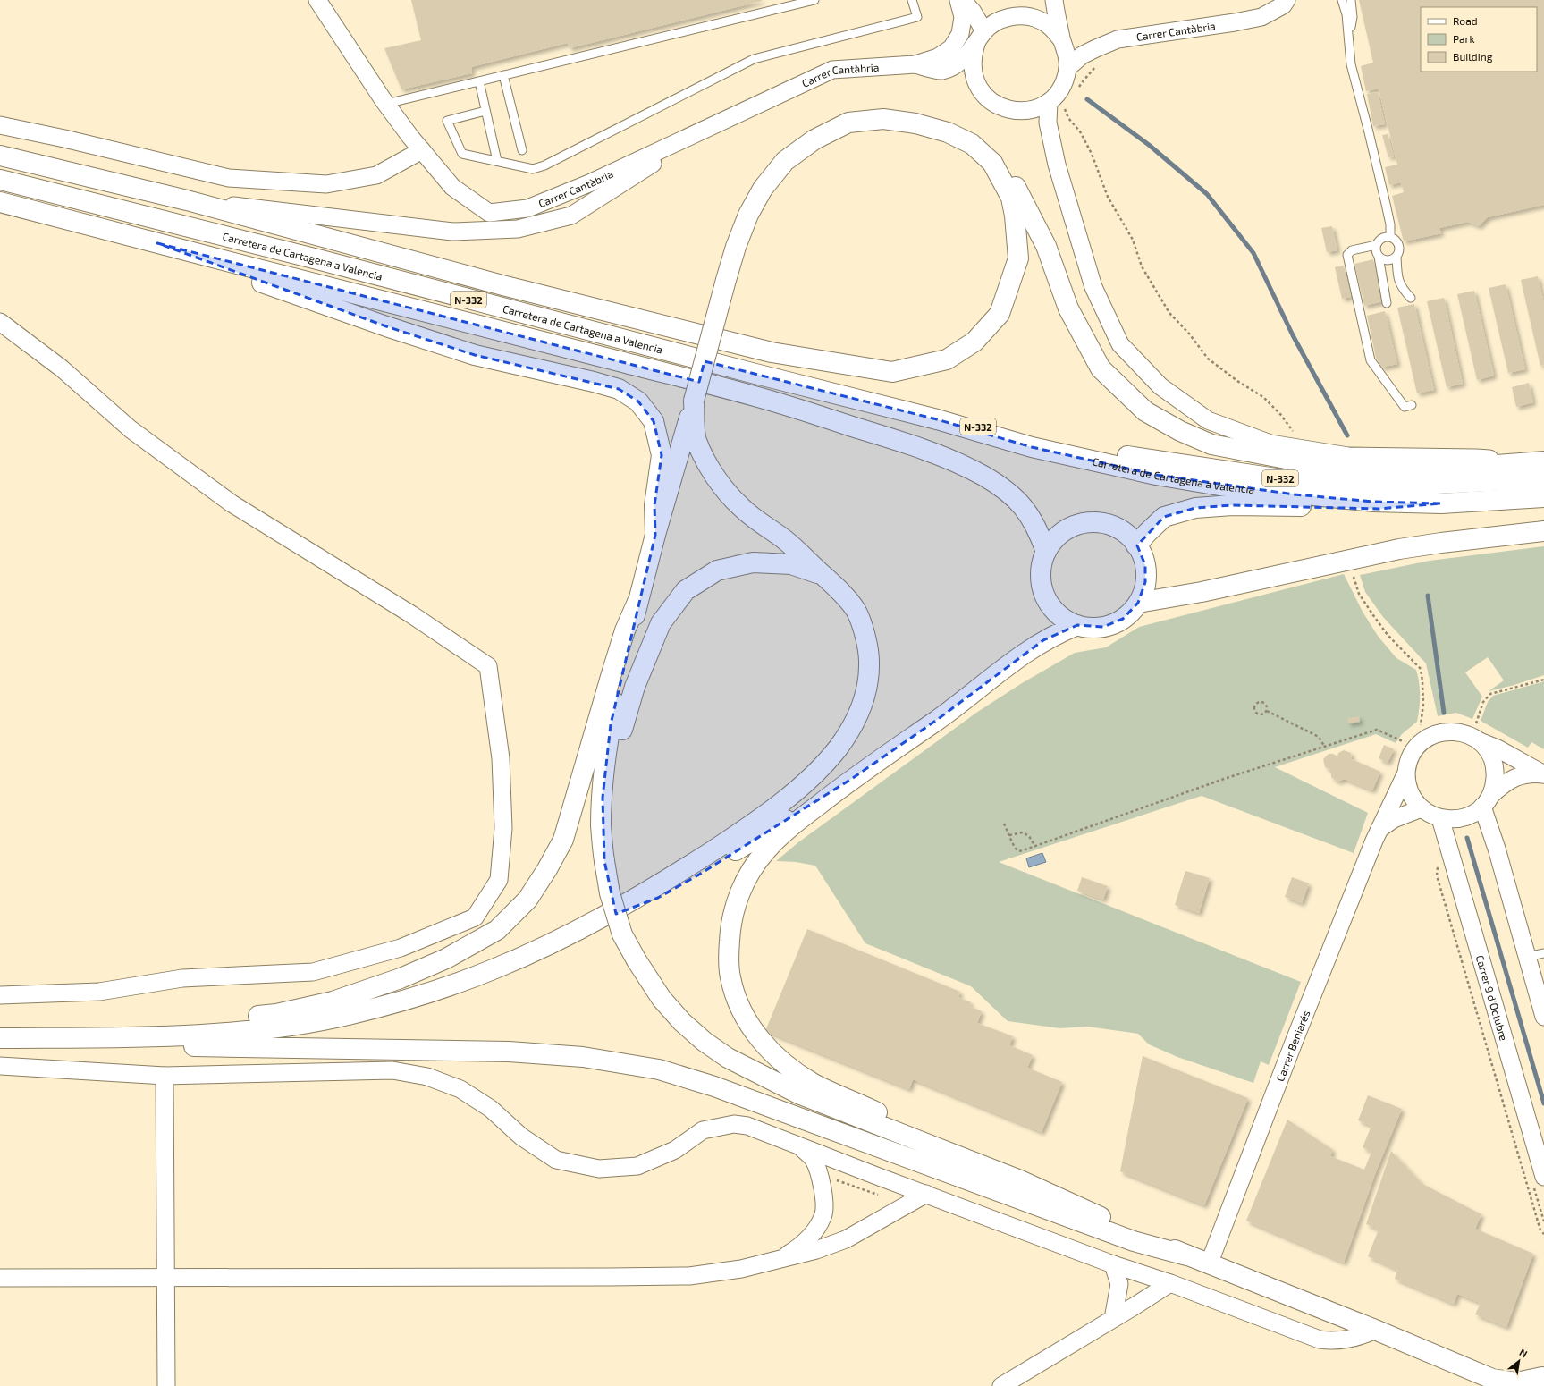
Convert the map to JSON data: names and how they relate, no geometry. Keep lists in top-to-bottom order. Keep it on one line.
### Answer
{"streets":{"main road":["Carretera de Cartagena a Valencia","N-332"],"street":["Carrer Cantàbria","Carrer 9 d’Octubre","Carrer Beniarés"]},"crossings":[["Carrer 9 d’Octubre","Carrer Beniarés"]],"legend":["Road","Park","Building"],"north":"top right"}
